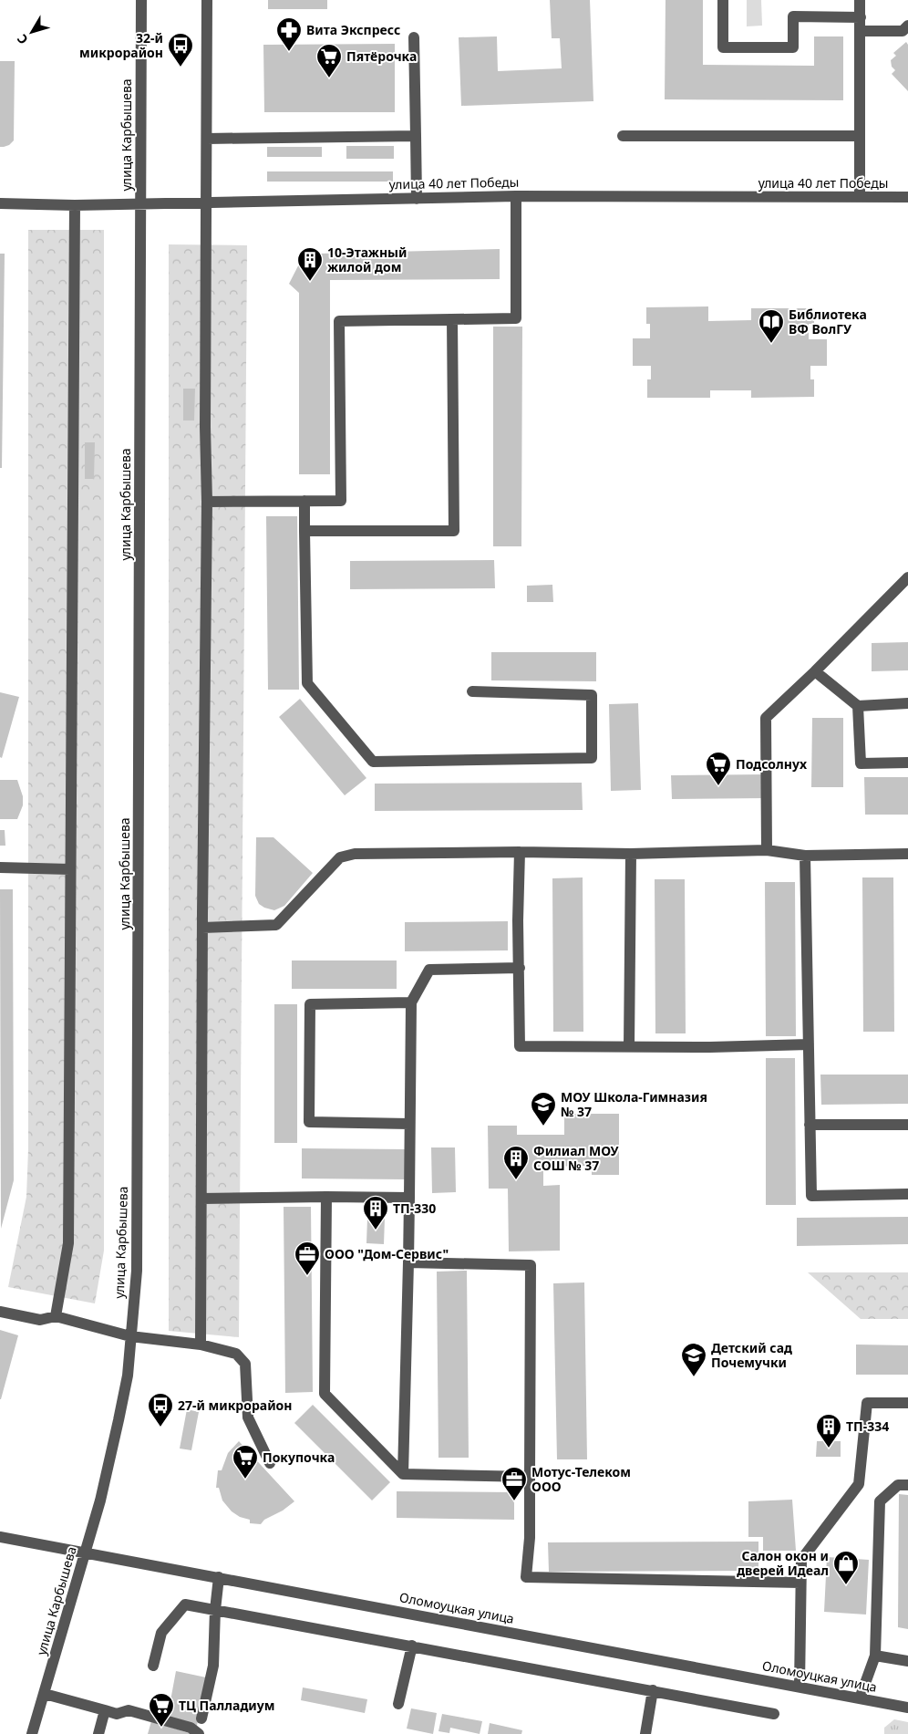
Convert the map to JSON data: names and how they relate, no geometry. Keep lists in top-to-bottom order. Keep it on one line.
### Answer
{"streets":{"street":["улица Карбышева","улица 40 лет Победы","Оломоуцкая улица"]},"crossings":[["улица Карбышева","улица 40 лет Победы"],["улица Карбышева","Оломоуцкая улица"]],"places":{"pharmacy":["Вита Экспресс"],"bus stop":["32-й микрорайон","27-й микрорайон"],"supermarket":["Пятёрочка","Подсолнух","Покупочка","ТЦ Палладиум"],"building":["10-Этажный жилой дом","Филиал МОУ СОШ № 37","ТП-330","ТП-334"],"library":["Библиотека ВФ ВолГУ"],"school or university":["МОУ Школа-Гимназия № 37","Детский сад Почемучки"],"office":["ООО \"Дом-Сервис\"","Мотус-Телеком ООО"],"shop":["Салон окон и дверей Идеал"]},"north":"bottom left"}
